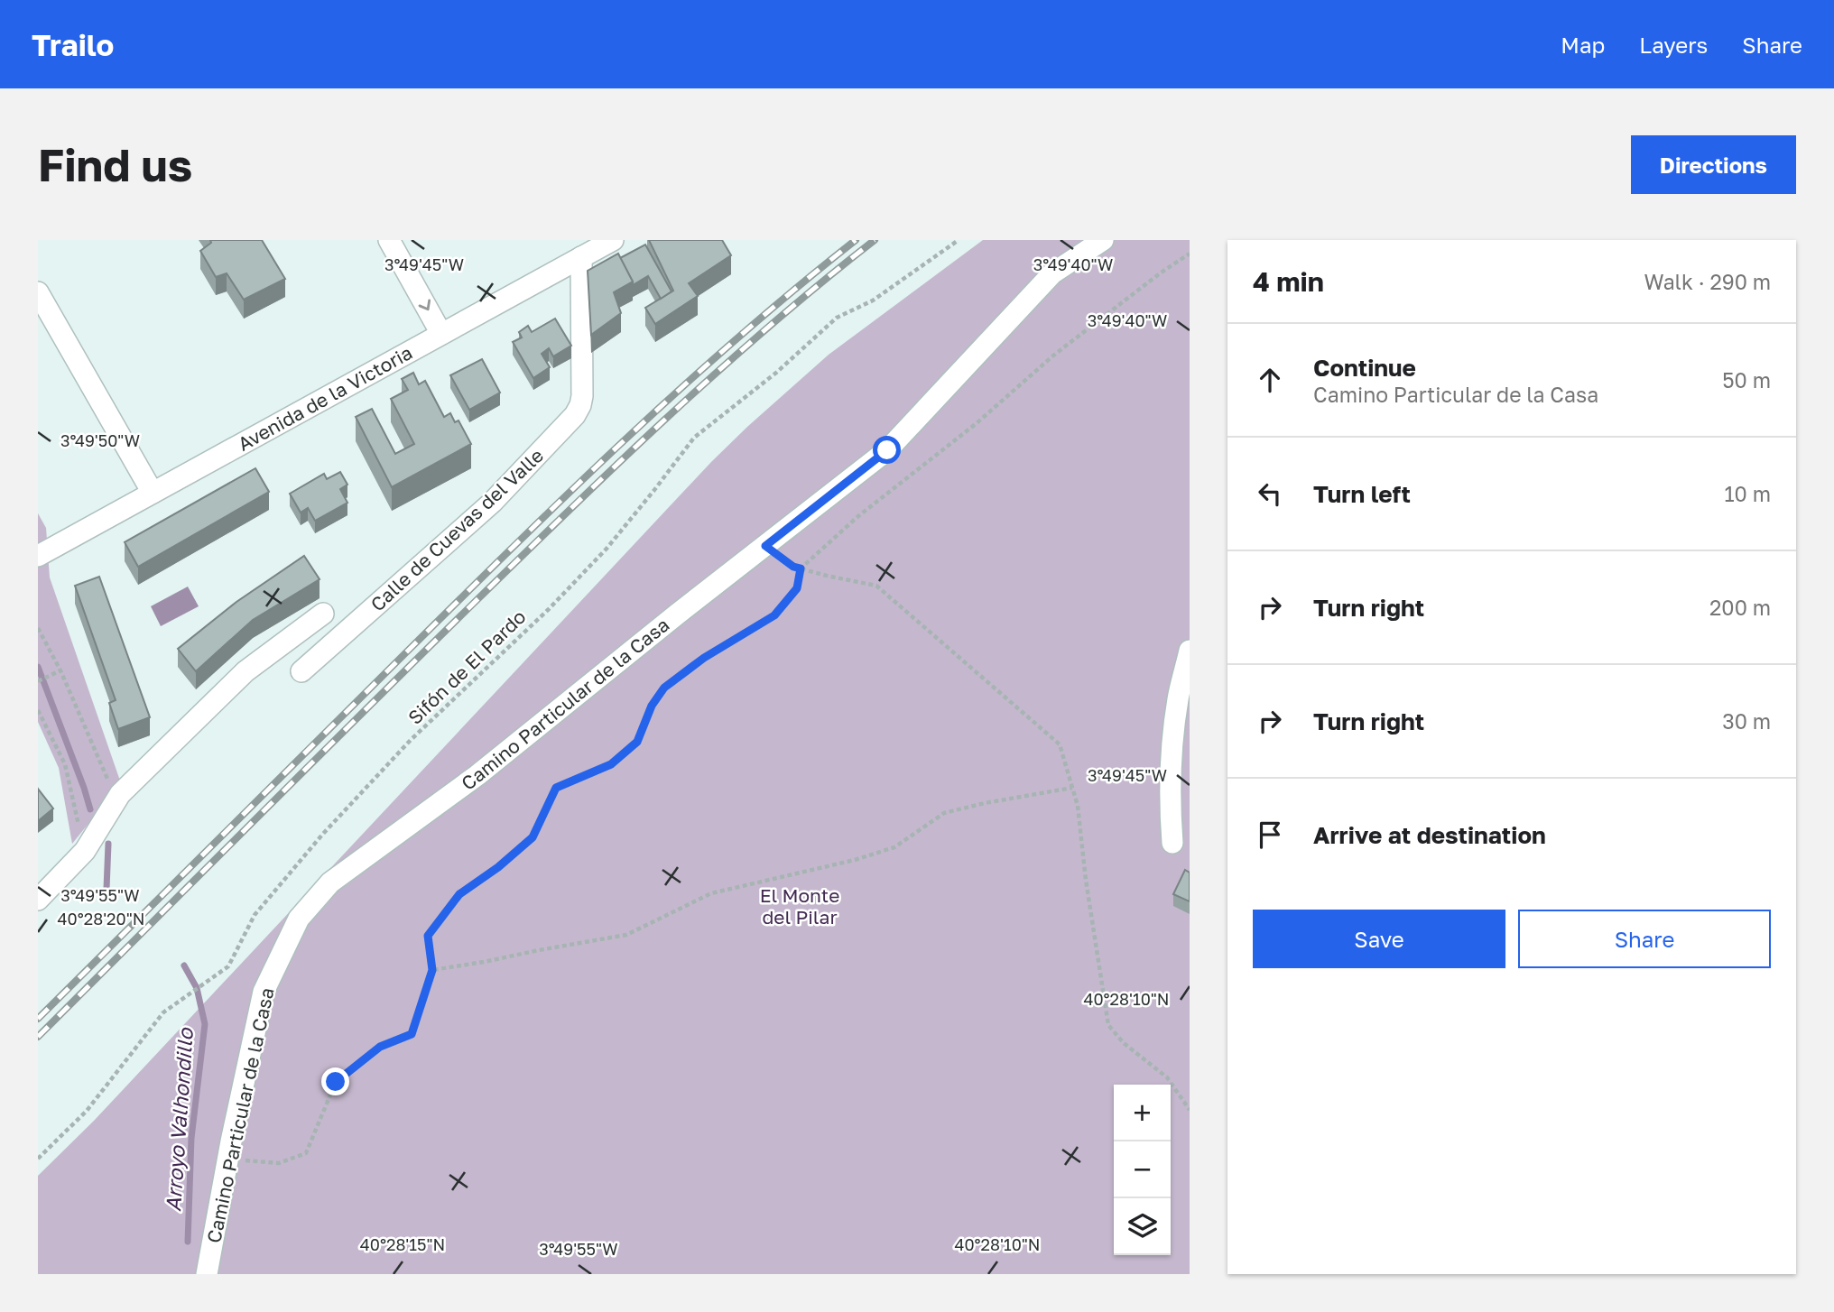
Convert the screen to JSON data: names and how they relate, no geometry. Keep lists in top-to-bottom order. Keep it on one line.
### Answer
{"streets":{"street":["Avenida de la Victoria","Calle de Cuevas del Valle","Camino Particular de la Casa"],"path":["Sifón de El Pardo"]},"crossings":[["Avenida de la Victoria","Calle de Cuevas del Valle"]],"water":["Arroyo Valhondillo"],"parks":["El Monte del Pilar"],"page":{"header":"Trailo","nav":["Map","Layers","Share"],"buttons":["Directions",["Save","Share"]],"title":"Find us","heading":["4 min","Walk · 290 m"],"list":[["Continue","Camino Particular de la Casa","50 m"],["Turn left","10 m"],["Turn right","200 m"],["Turn right","30 m"],"Arrive at destination"],"map_buttons":["+","−"]},"coordinates":["3°49'45\"W","3°49'40\"W","3°49'50\"W","3°49'55\"W","40°28'20\"N","40°28'10\"N","40°28'15\"N"]}
